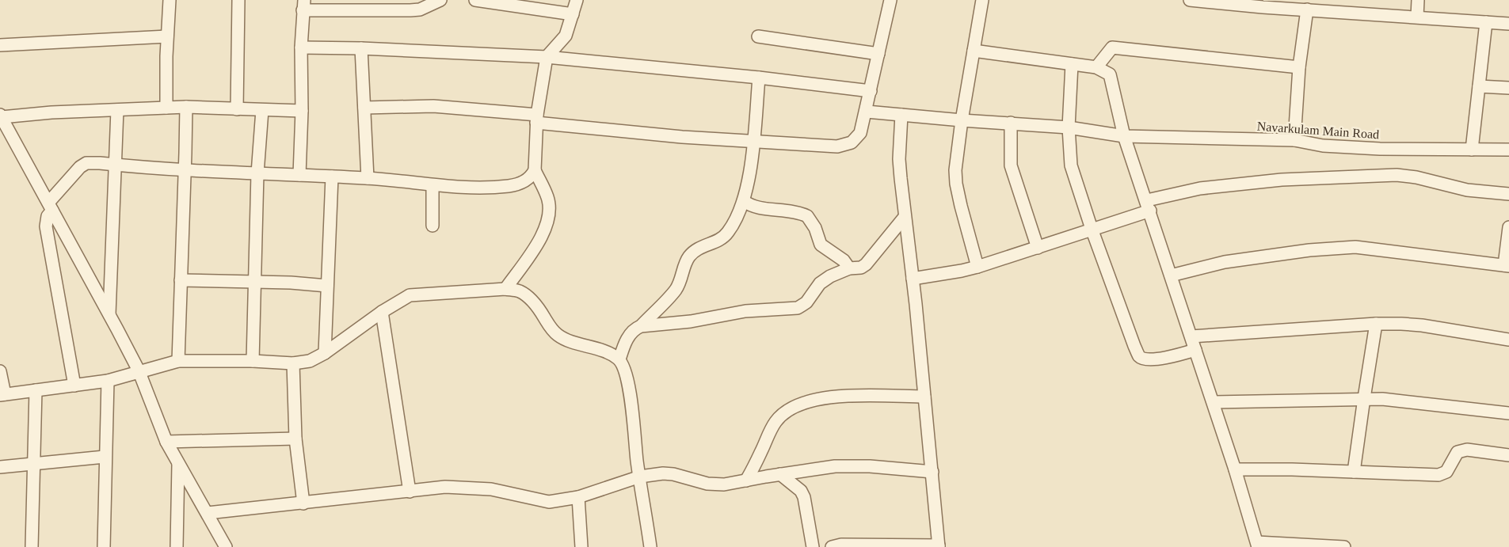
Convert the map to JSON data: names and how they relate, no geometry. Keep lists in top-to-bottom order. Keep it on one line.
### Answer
{"streets":{"street":["Navarkulam Main Road"]}}
